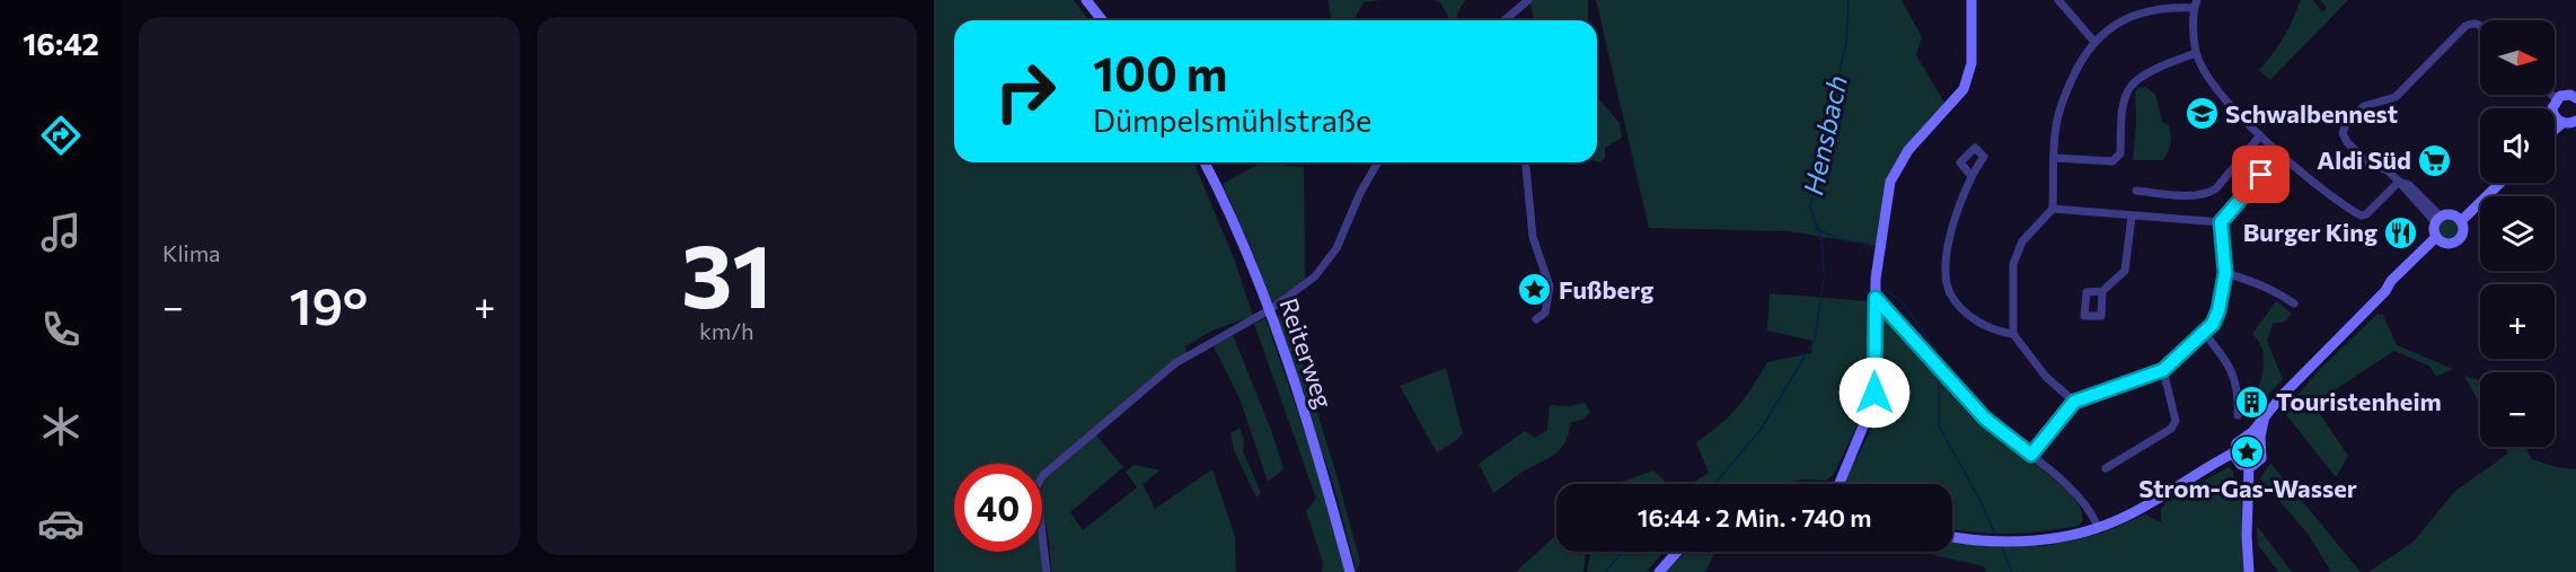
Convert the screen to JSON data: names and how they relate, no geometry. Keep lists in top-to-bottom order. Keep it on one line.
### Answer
{"streets":{"street":["Reiterweg"]},"water":["Hensbach"],"places":{"school or university":["Schwalbennest"],"supermarket":["Aldi Süd"],"restaurant":["Burger King"],"place":["Fußberg","Strom-Gas-Wasser"],"building":["Touristenheim"]},"north":"right","page":{"tabs":"16:42","tile":["Klima",["31","km/h"]],"map_buttons":["+","−"],"turn":["100 m","Dümpelsmühlstraße"],"heat":["−","19°","+"],"limit":"40","trip":"16:44 · 2 Min. · 740 m"}}
